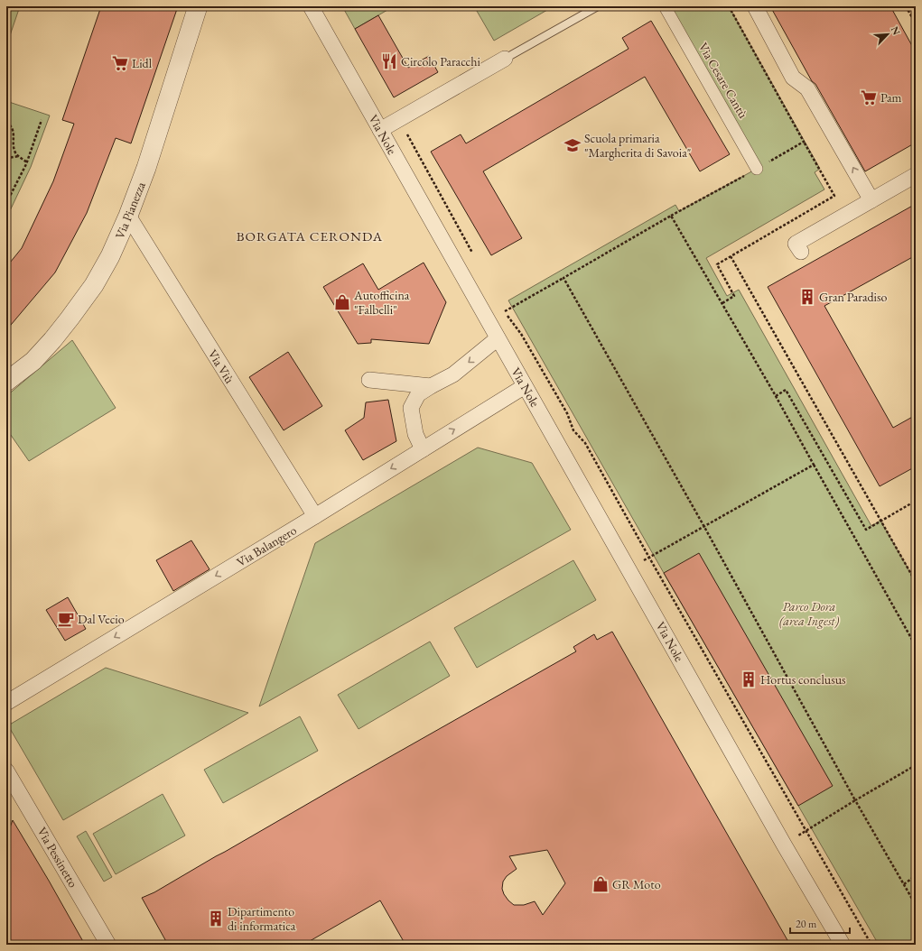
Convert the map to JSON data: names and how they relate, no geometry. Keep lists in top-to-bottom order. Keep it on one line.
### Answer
{"streets":{"street":["Via Cesare Cantù","Via Nole","Via Pianezza","Via Viù","Via Balangero","Via Pessinetto"]},"crossings":[["Via Nole","Via Balangero"],["Via Pianezza","Via Viù"],["Via Viù","Via Balangero"]],"districts":["BORGATA CERONDA"],"parks":["Parco Dora (area Ingest)"],"places":{"restaurant":["Circolo Paracchi"],"supermarket":["Lidl","Pam"],"school or university":["Scuola primaria \"Margherita di Savoia\""],"building":["Gran Paradiso","Hortus conclusus","Dipartimento di informatica"],"shop":["Autofficina \"Falbelli\"","GR Moto"],"cafe":["Dal Vecio"]},"scale_bar":"20 m","north":"top right"}
